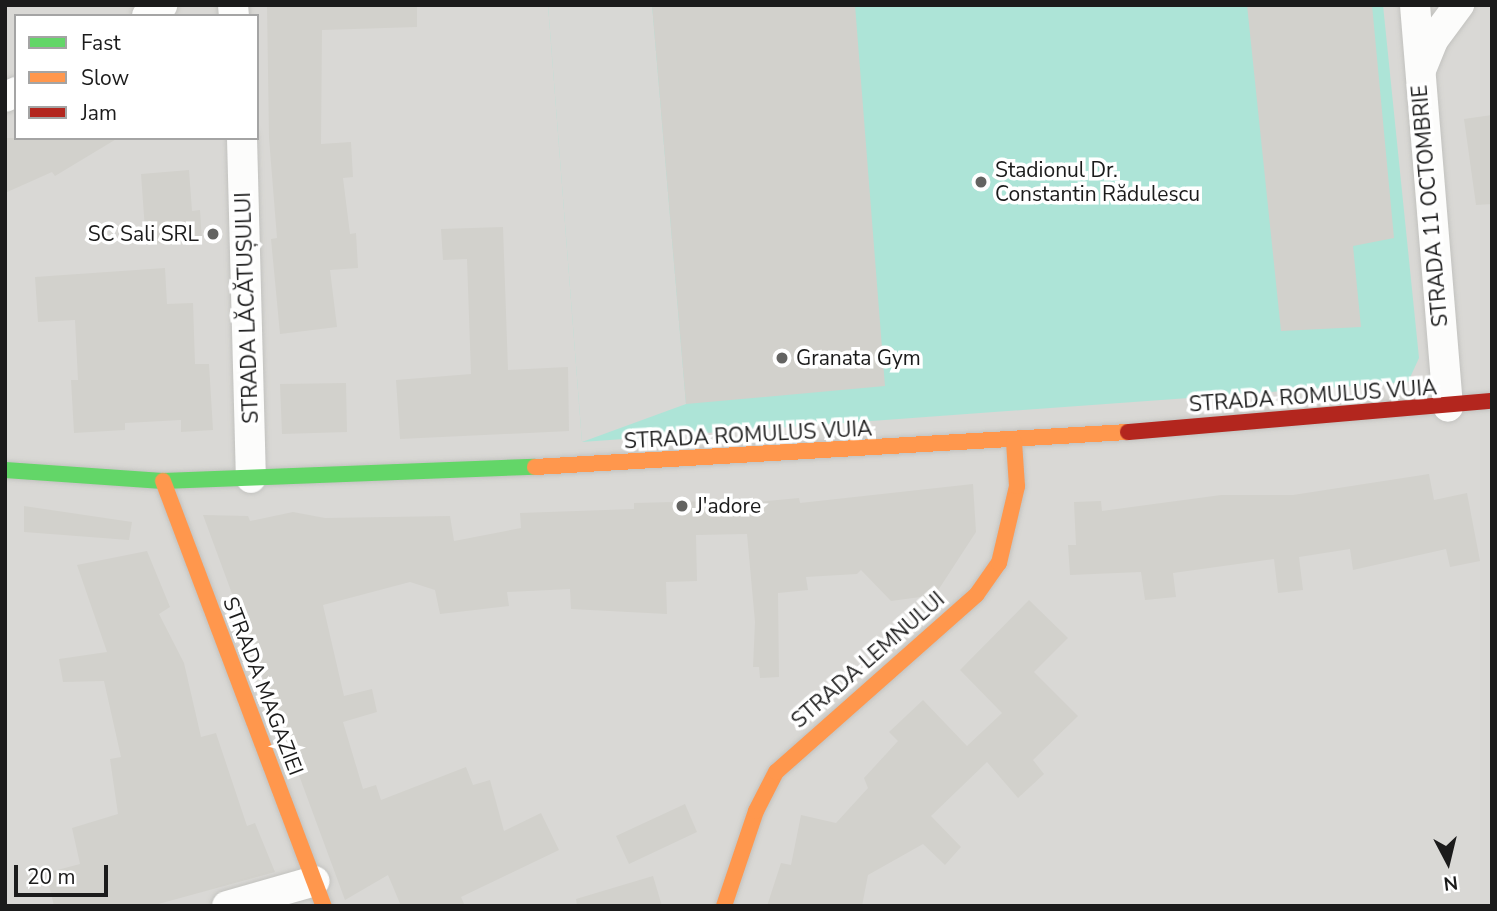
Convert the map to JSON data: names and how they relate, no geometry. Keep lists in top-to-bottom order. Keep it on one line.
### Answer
{"streets":{"street":["STRADA 11 OCTOMBRIE","STRADA LĂCĂTUȘULUI","STRADA ROMULUS VUIA","STRADA LEMNULUI","STRADA MAGAZIEI"]},"crossings":[["STRADA 11 OCTOMBRIE","STRADA ROMULUS VUIA"],["STRADA LĂCĂTUȘULUI","STRADA ROMULUS VUIA"],["STRADA ROMULUS VUIA","STRADA LEMNULUI"],["STRADA ROMULUS VUIA","STRADA MAGAZIEI"]],"places":["Stadionul Dr. Constantin Rădulescu","SC Sali SRL","Granata Gym","J'adore"],"legend":["Fast","Slow","Jam"],"scale_bar":"20 m","north":"bottom"}
